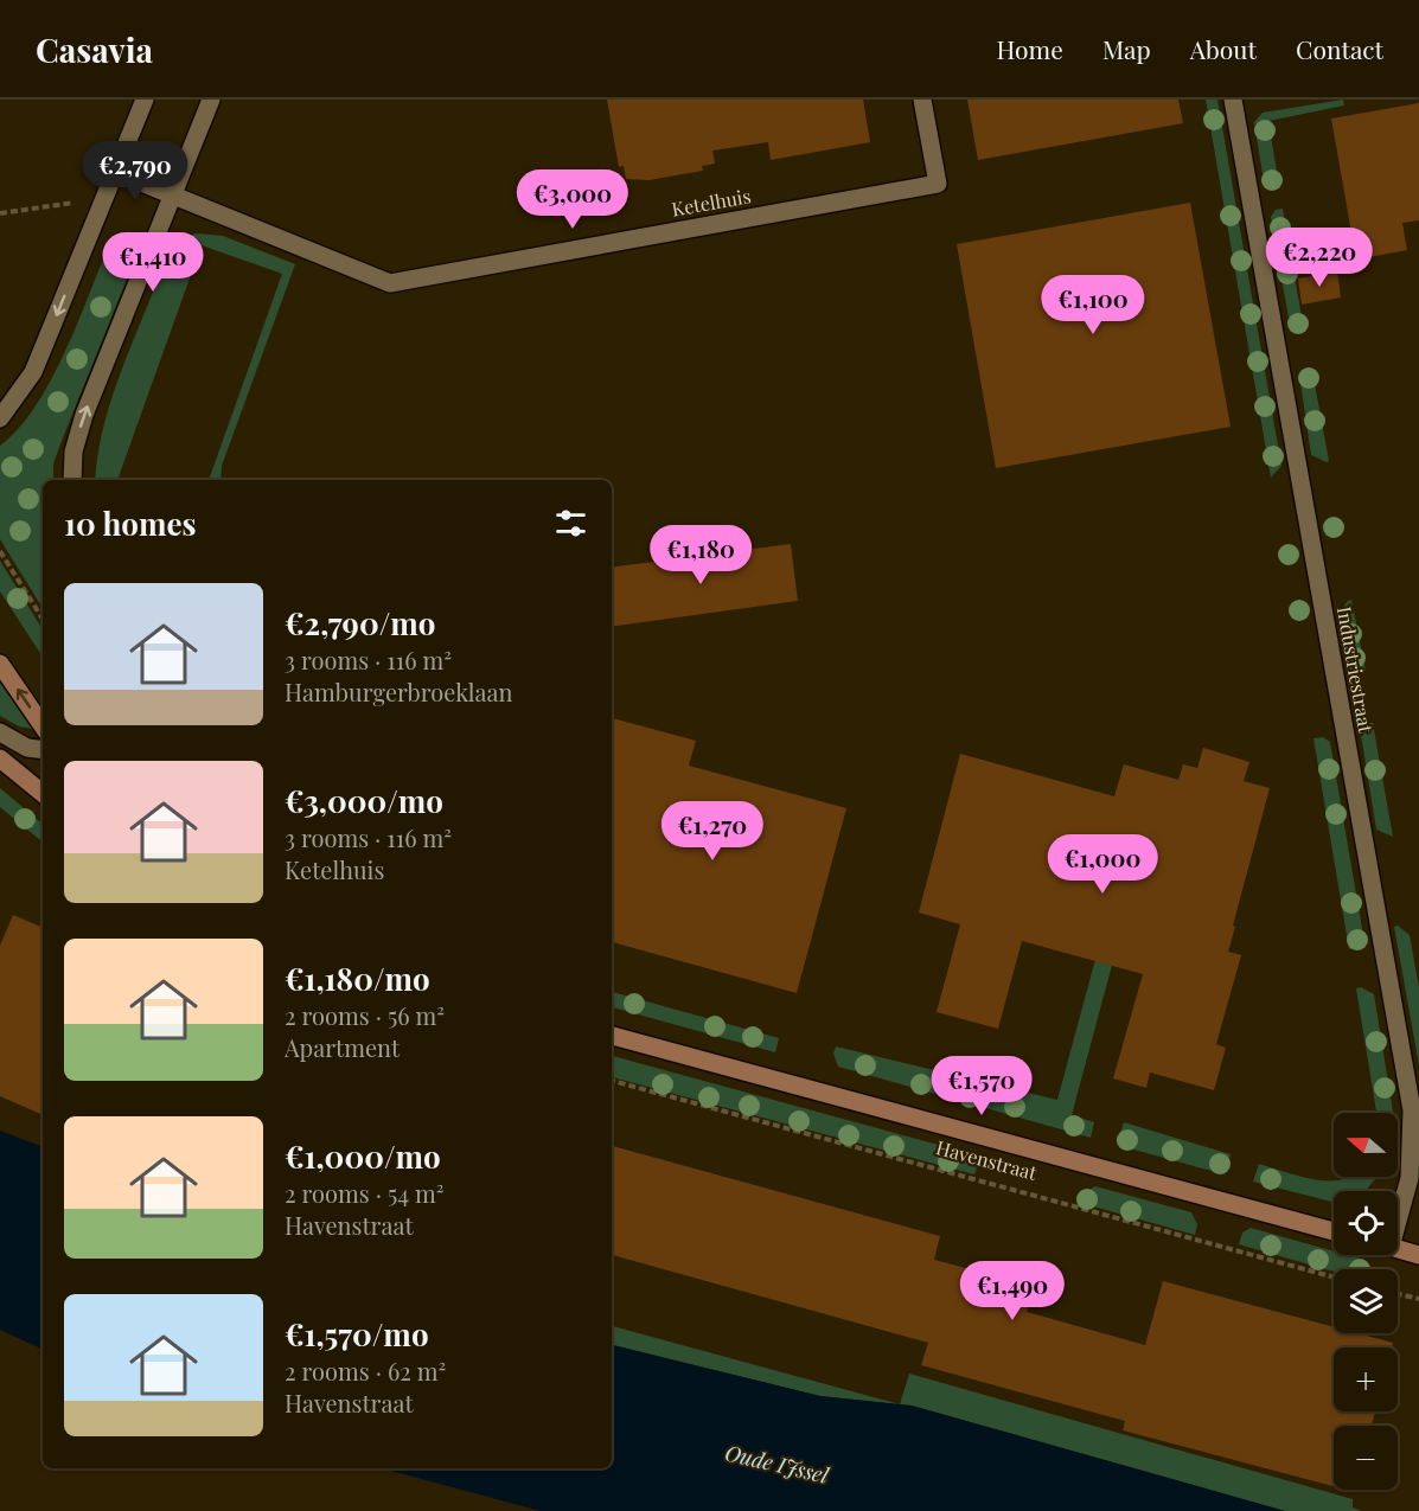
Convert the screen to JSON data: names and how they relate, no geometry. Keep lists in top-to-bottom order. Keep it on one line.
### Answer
{"streets":{"street":["Ketelhuis","Industriestraat","Havenstraat"]},"water":["Oude IJssel"],"north":"left","page":{"header":"Casavia","nav":["Home","Map","About","Contact"],"price":["€2,790","€3,000","€2,220","€1,410","€1,100","€1,180","€1,270","€1,000","€1,570","€1,490"],"heading":"10 homes","list":[{"name":"€2,790/mo","note":"3 rooms · 116 m² · Hamburgerbroeklaan"},{"name":"€3,000/mo","note":"3 rooms · 116 m² · Ketelhuis"},{"name":"€1,180/mo","note":"2 rooms · 56 m² · Apartment"},{"name":"€1,000/mo","note":"2 rooms · 54 m² · Havenstraat"},{"name":"€1,570/mo","note":"2 rooms · 62 m² · Havenstraat"}],"map_buttons":["+","−"]}}
